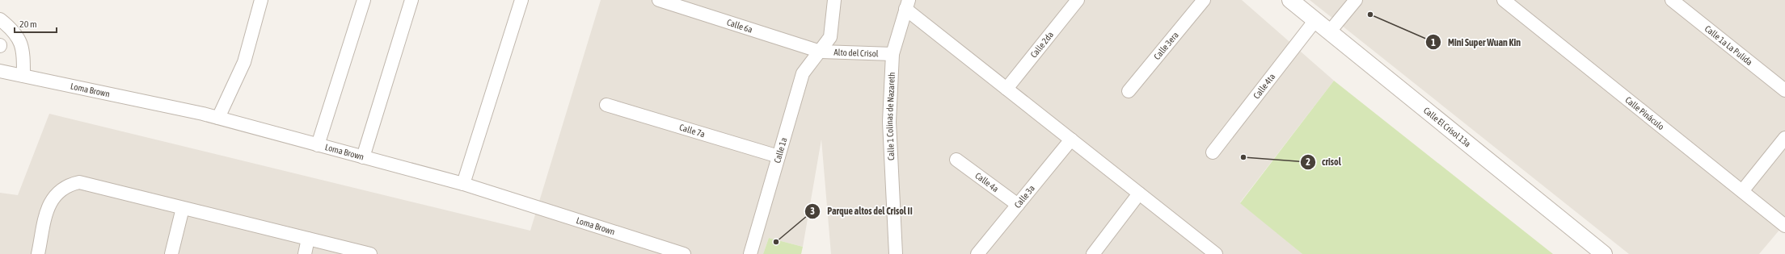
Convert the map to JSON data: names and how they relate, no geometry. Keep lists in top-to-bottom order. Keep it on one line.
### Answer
{"streets":{"street":["Calle 6a","Calle 2da","Calle 1a La Pulida","Calle 3era","Alto del Crisol","Calle 4ta","Loma Brown","Calle Pináculo","Calle 1 Colinas de Nazareth","Calle El Crisol 13a","Calle 7a","Calle 1a","Calle 4a","Calle 3a"]},"crossings":[["Calle 6a","Alto del Crisol"],["Calle 6a","Calle 1a"],["Alto del Crisol","Calle 1 Colinas de Nazareth"],["Alto del Crisol","Calle 1a"],["Calle 4ta","Calle El Crisol 13a"],["Calle 7a","Calle 1a"],["Calle 4a","Calle 3a"]],"places":["Mini Super Wuan Kin","crisol","Parque altos del Crisol II"],"scale_bar":"20 m"}
